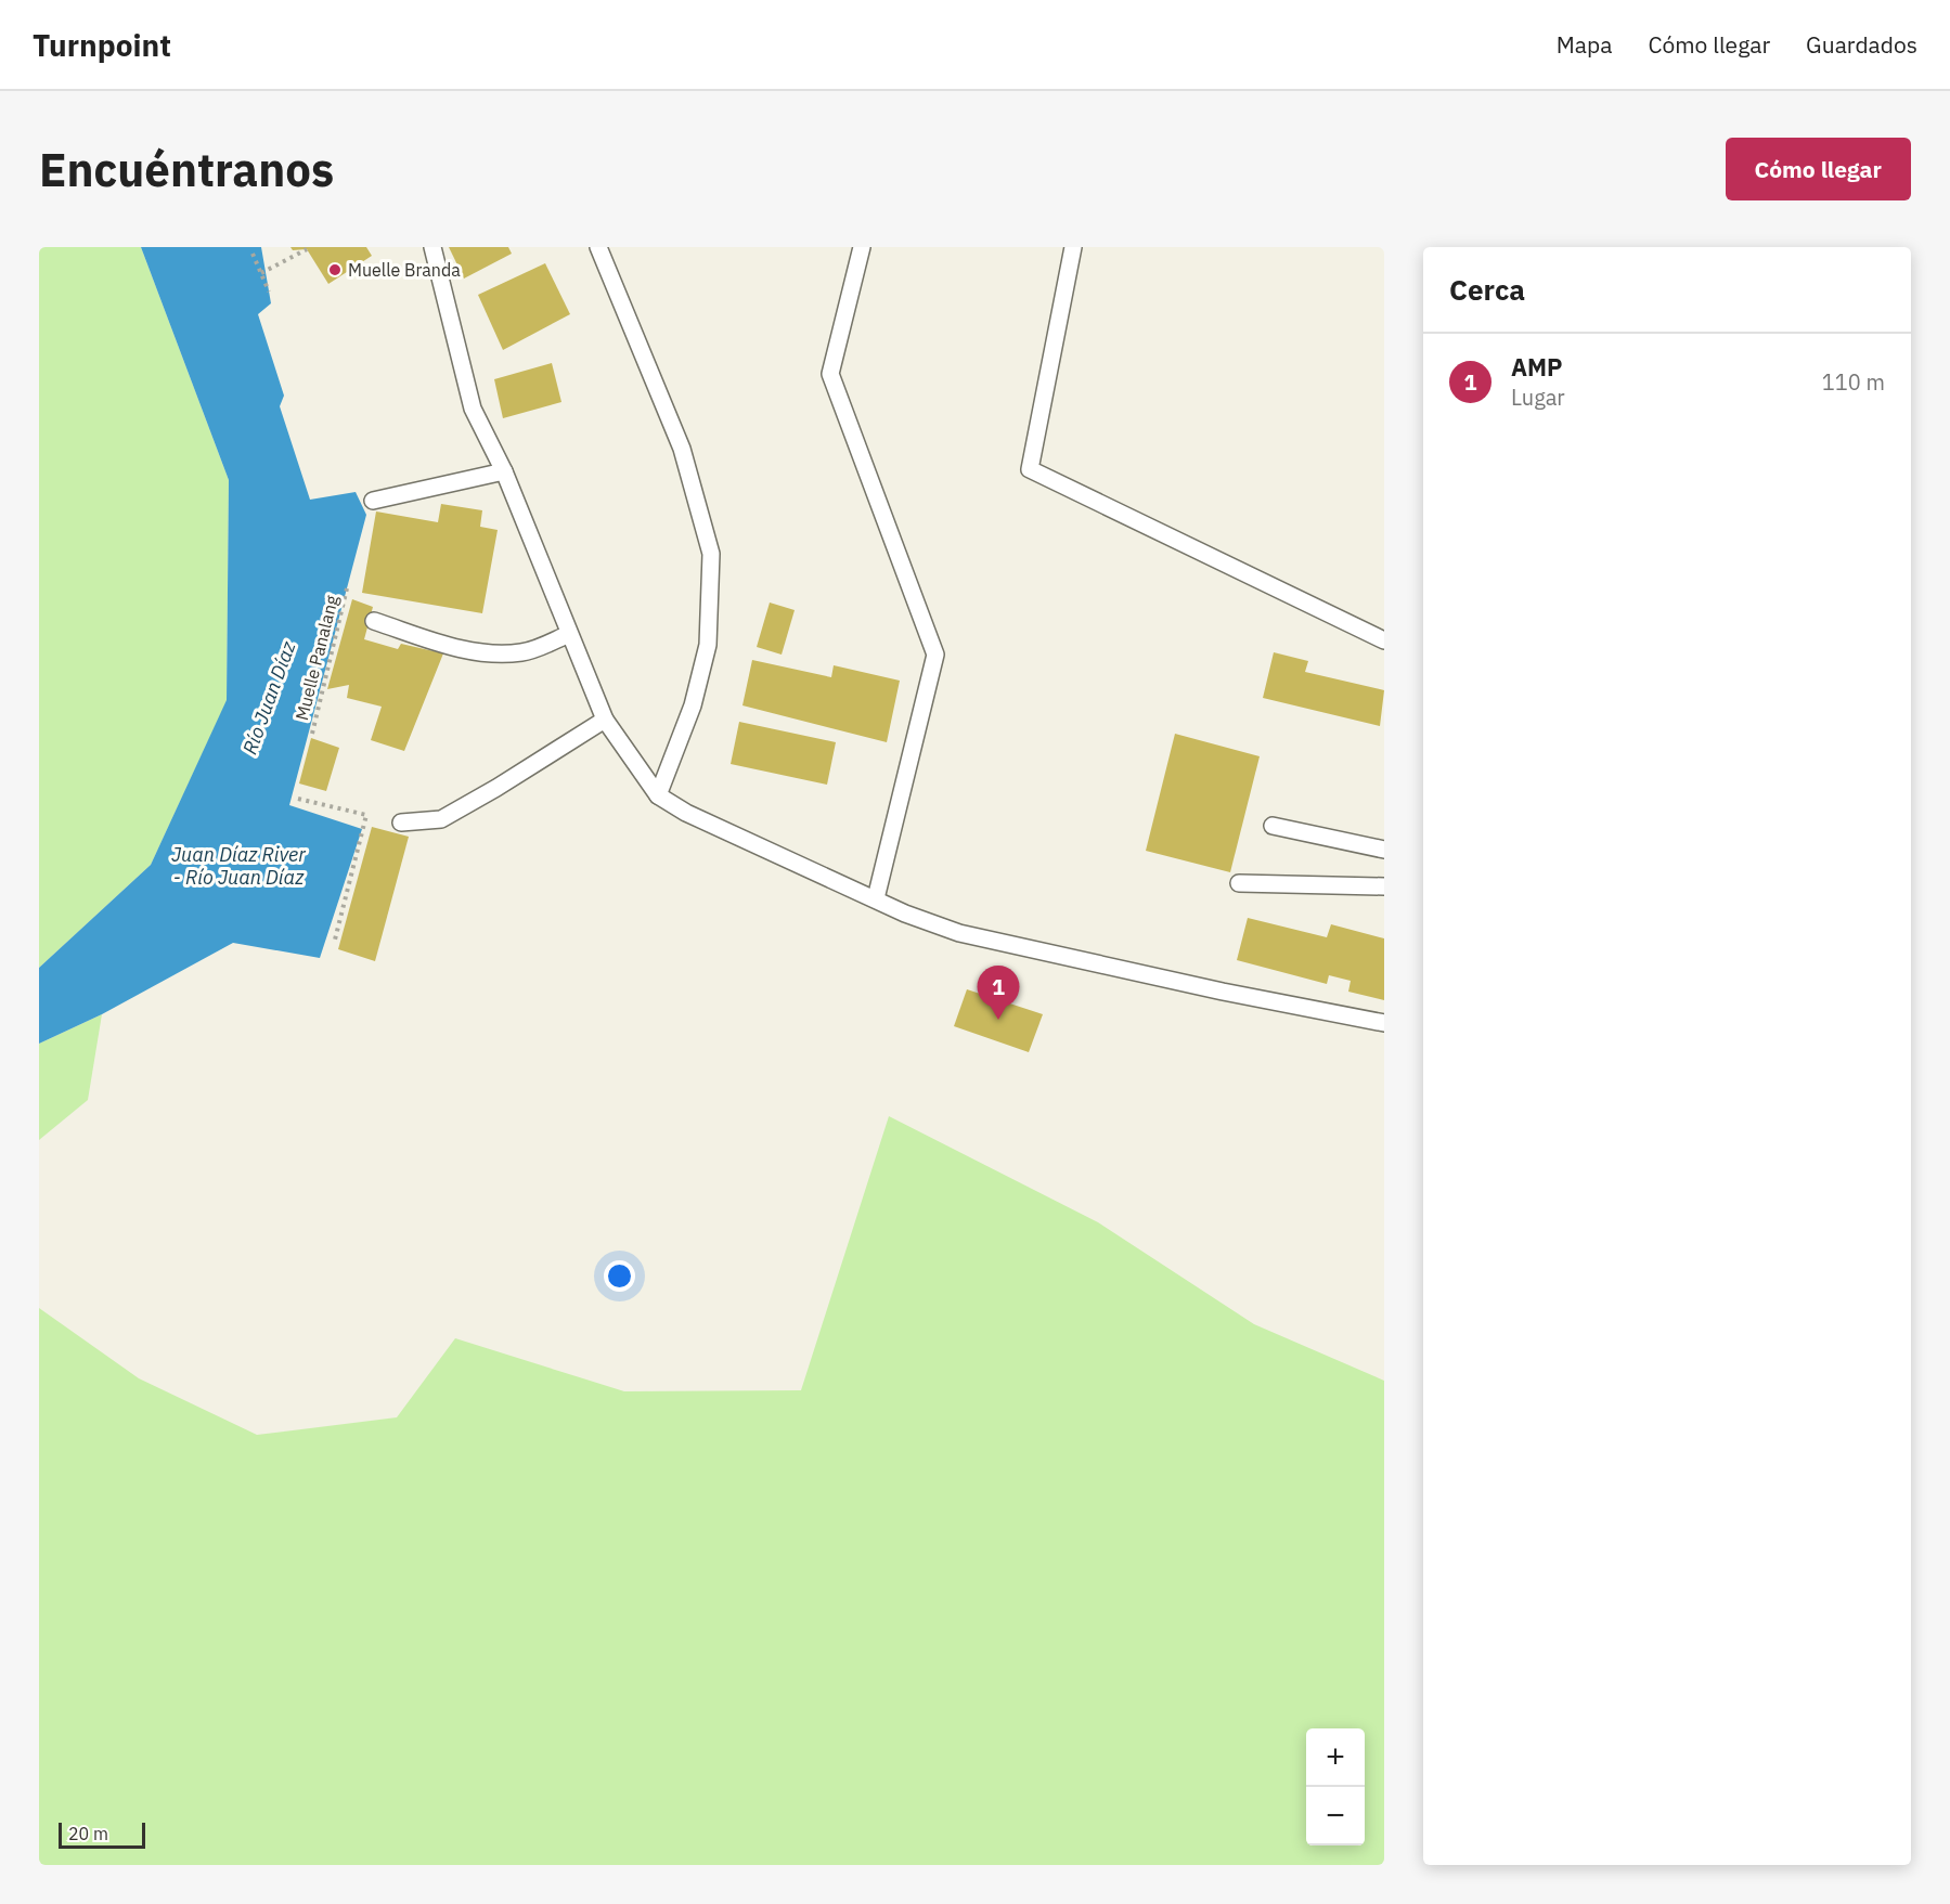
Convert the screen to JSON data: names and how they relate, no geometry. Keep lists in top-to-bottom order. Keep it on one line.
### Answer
{"streets":{"path":["Muelle Panalang"]},"water":["Río Juan Díaz","Juan Díaz River - Río Juan Díaz"],"places":["Muelle Branda"],"scale_bar":"20 m","page":{"header":"Turnpoint","nav":["Mapa","Cómo llegar","Guardados"],"buttons":"Cómo llegar","title":"Encuéntranos","heading":"Cerca","list":[{"mark":"1","name":"AMP","note":"Lugar","value":"110 m"}],"pins":"1","map_buttons":["+","−"],"scale":"20 m"}}
